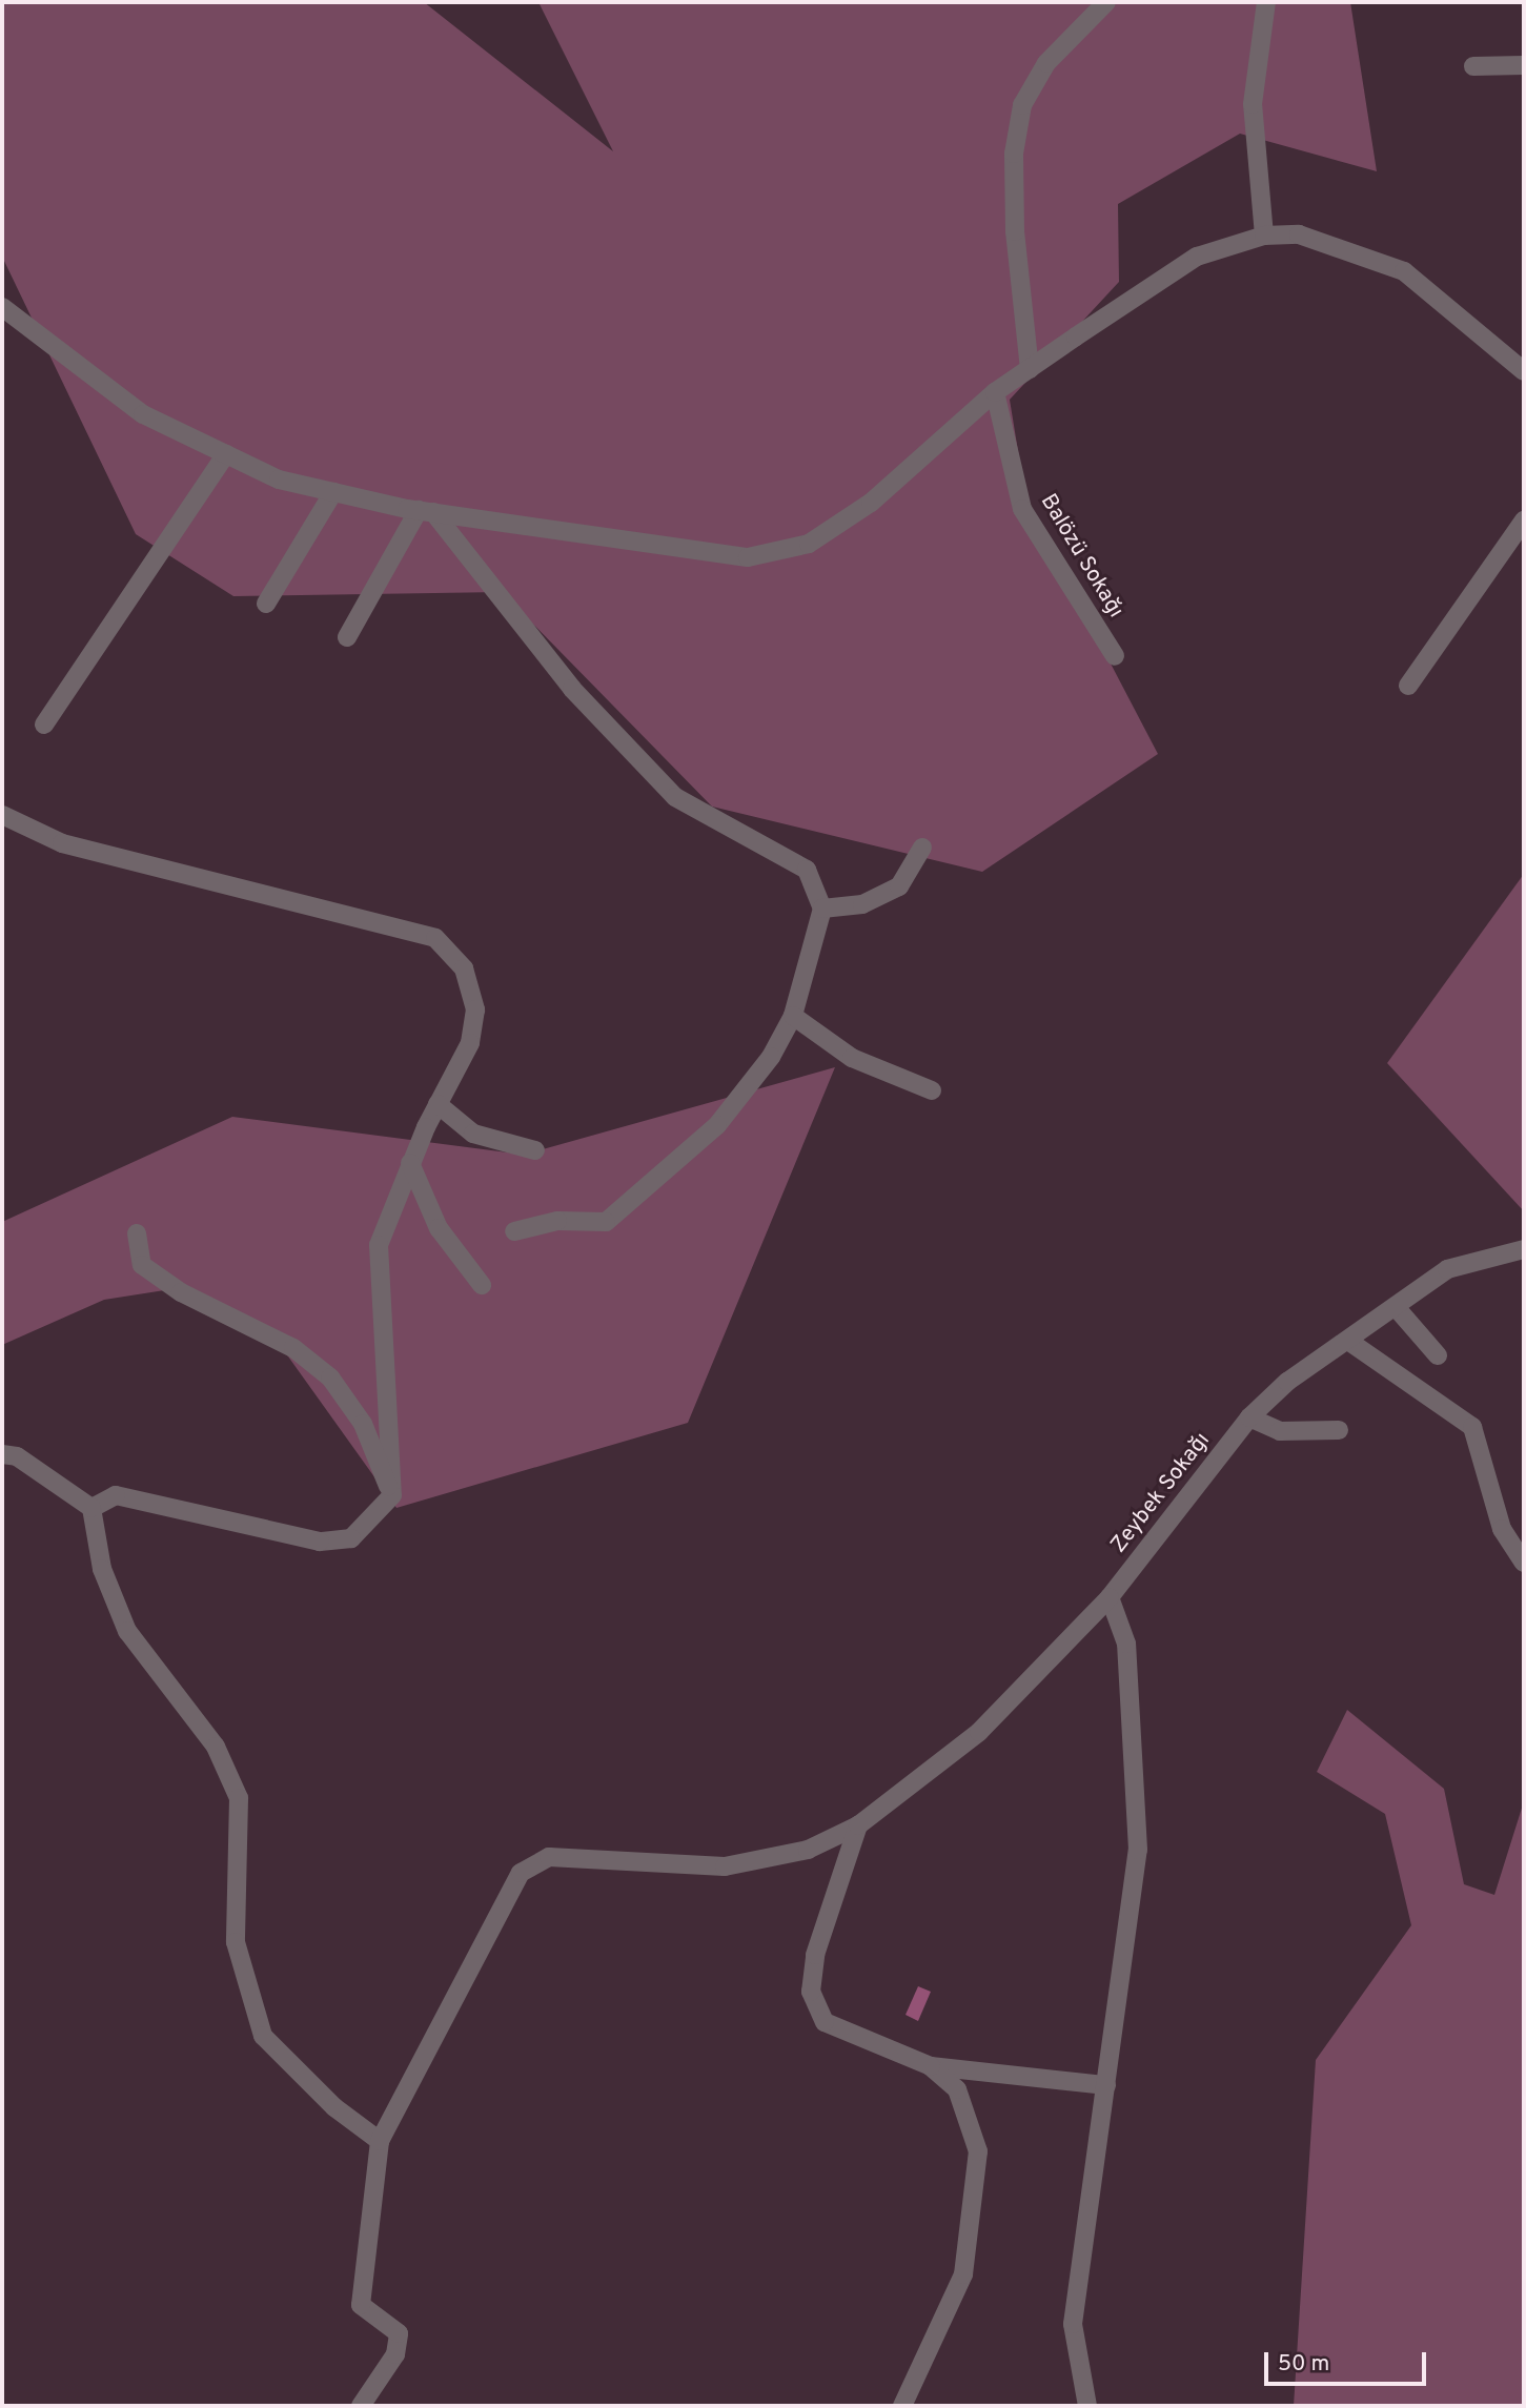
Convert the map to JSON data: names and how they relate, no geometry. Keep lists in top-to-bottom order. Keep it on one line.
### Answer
{"streets":{"street":["Balözü Sokağı","Zeybek Sokağı"]},"scale_bar":"50 m"}
